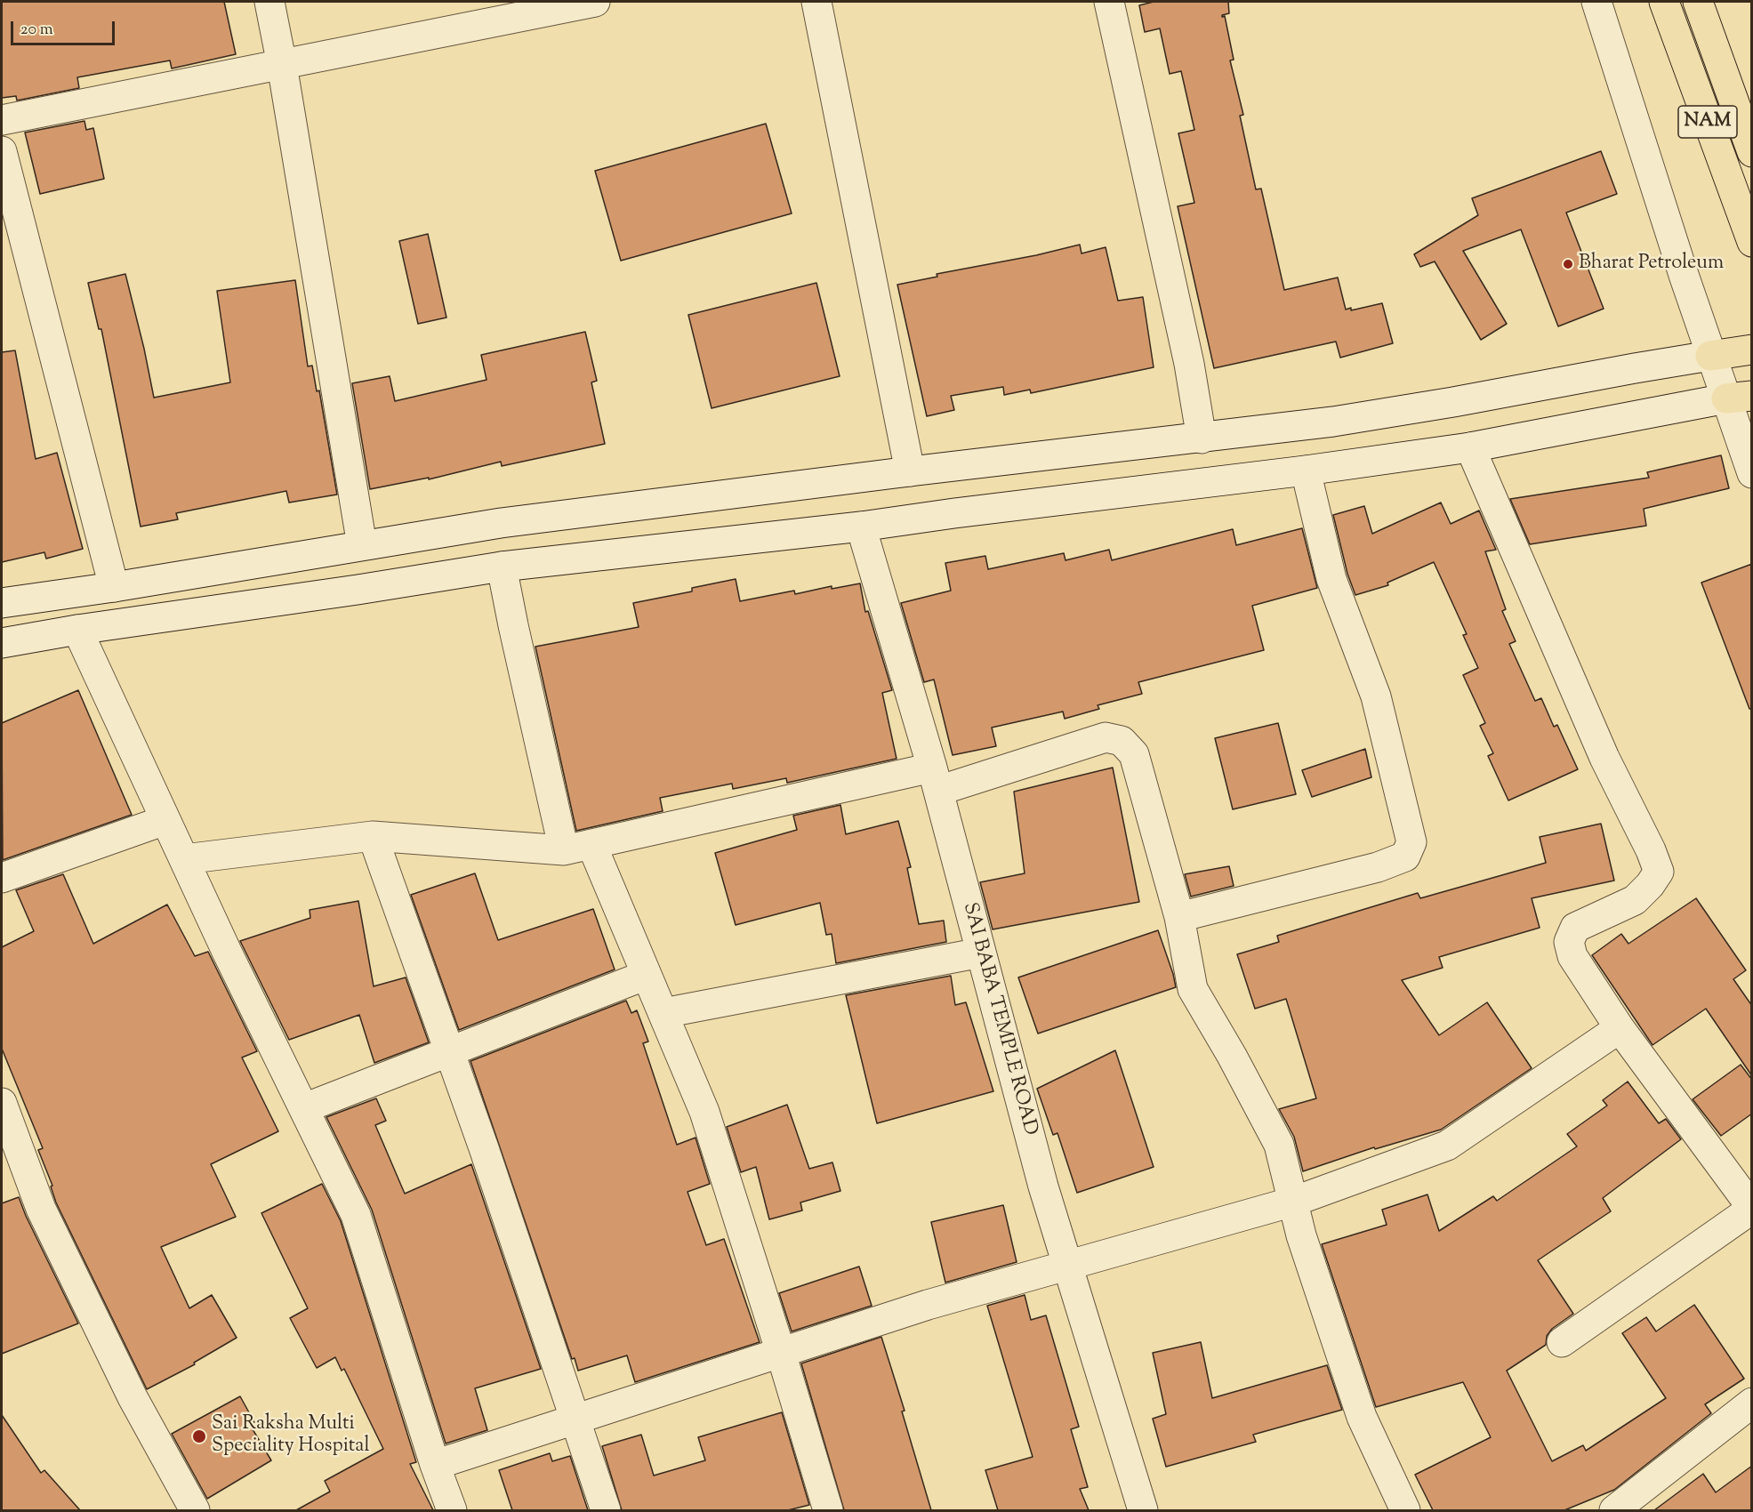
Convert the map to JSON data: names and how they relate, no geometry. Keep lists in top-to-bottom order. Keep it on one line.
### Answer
{"streets":{"highway":["NAM"],"street":["SAI BABA TEMPLE ROAD"]},"places":["Bharat Petroleum","Sai Raksha Multi Speciality Hospital"],"scale_bar":"20 m"}
